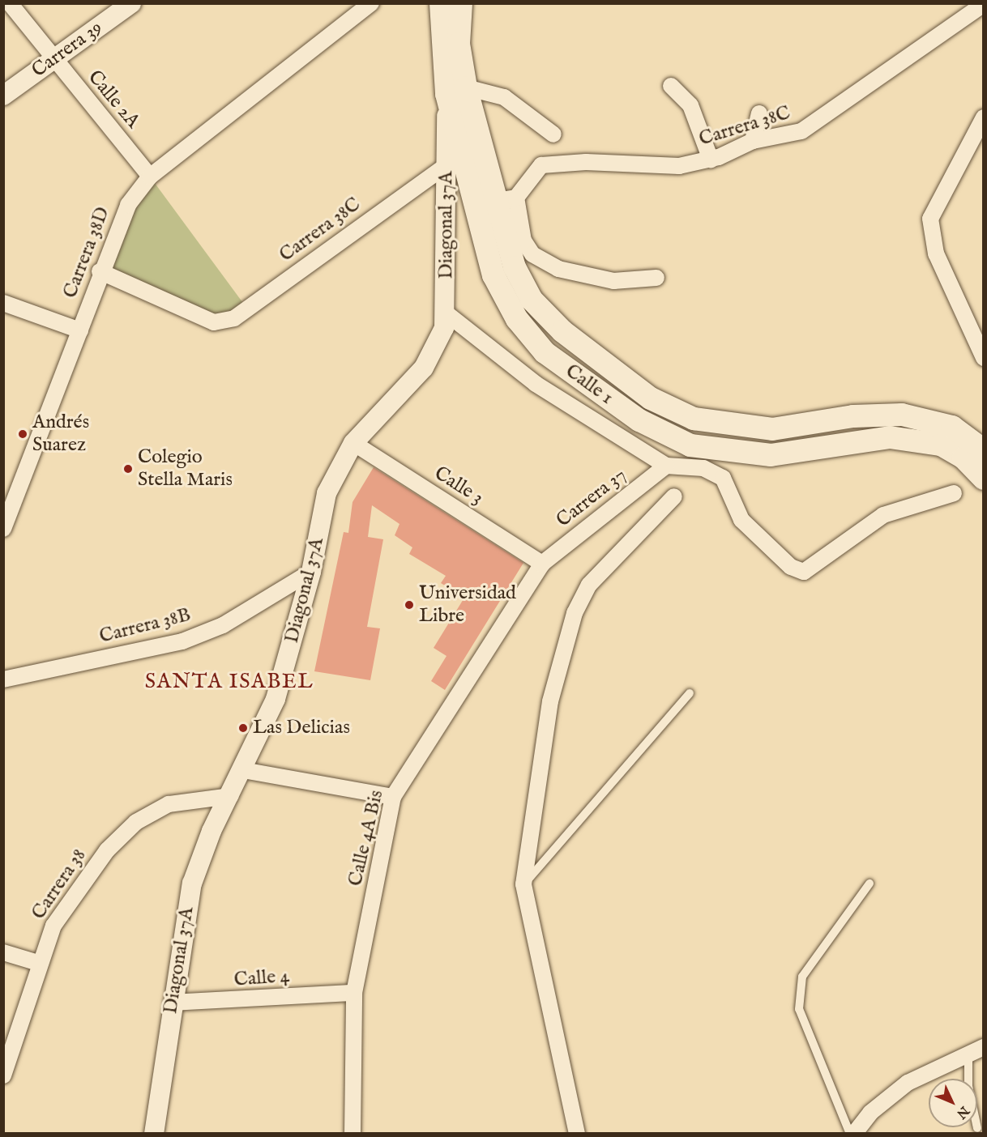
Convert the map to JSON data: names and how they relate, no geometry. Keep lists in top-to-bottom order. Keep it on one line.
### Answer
{"streets":{"main road":["Calle 1"],"street":["Carrera 39","Calle 2A","Carrera 38C","Diagonal 37A","Carrera 38D","Calle 3","Carrera 37","Carrera 38B","Calle 4A Bis","Carrera 38","Calle 4"]},"crossings":[["Carrera 39","Calle 2A"],["Calle 2A","Carrera 38D"],["Carrera 38C","Diagonal 37A"],["Carrera 38C","Carrera 38D"],["Carrera 38C","Calle 1"],["Diagonal 37A","Calle 1"],["Diagonal 37A","Calle 3"],["Diagonal 37A","Carrera 38B"],["Diagonal 37A","Carrera 38"],["Diagonal 37A","Calle 4"],["Calle 3","Carrera 37"],["Calle 3","Calle 4A Bis"],["Carrera 37","Calle 4A Bis"],["Calle 4A Bis","Calle 4"]],"districts":["SANTA ISABEL"],"places":["Andrés Suarez","Colegio Stella Maris","Universidad Libre","Las Delicias"],"north":"bottom right"}
